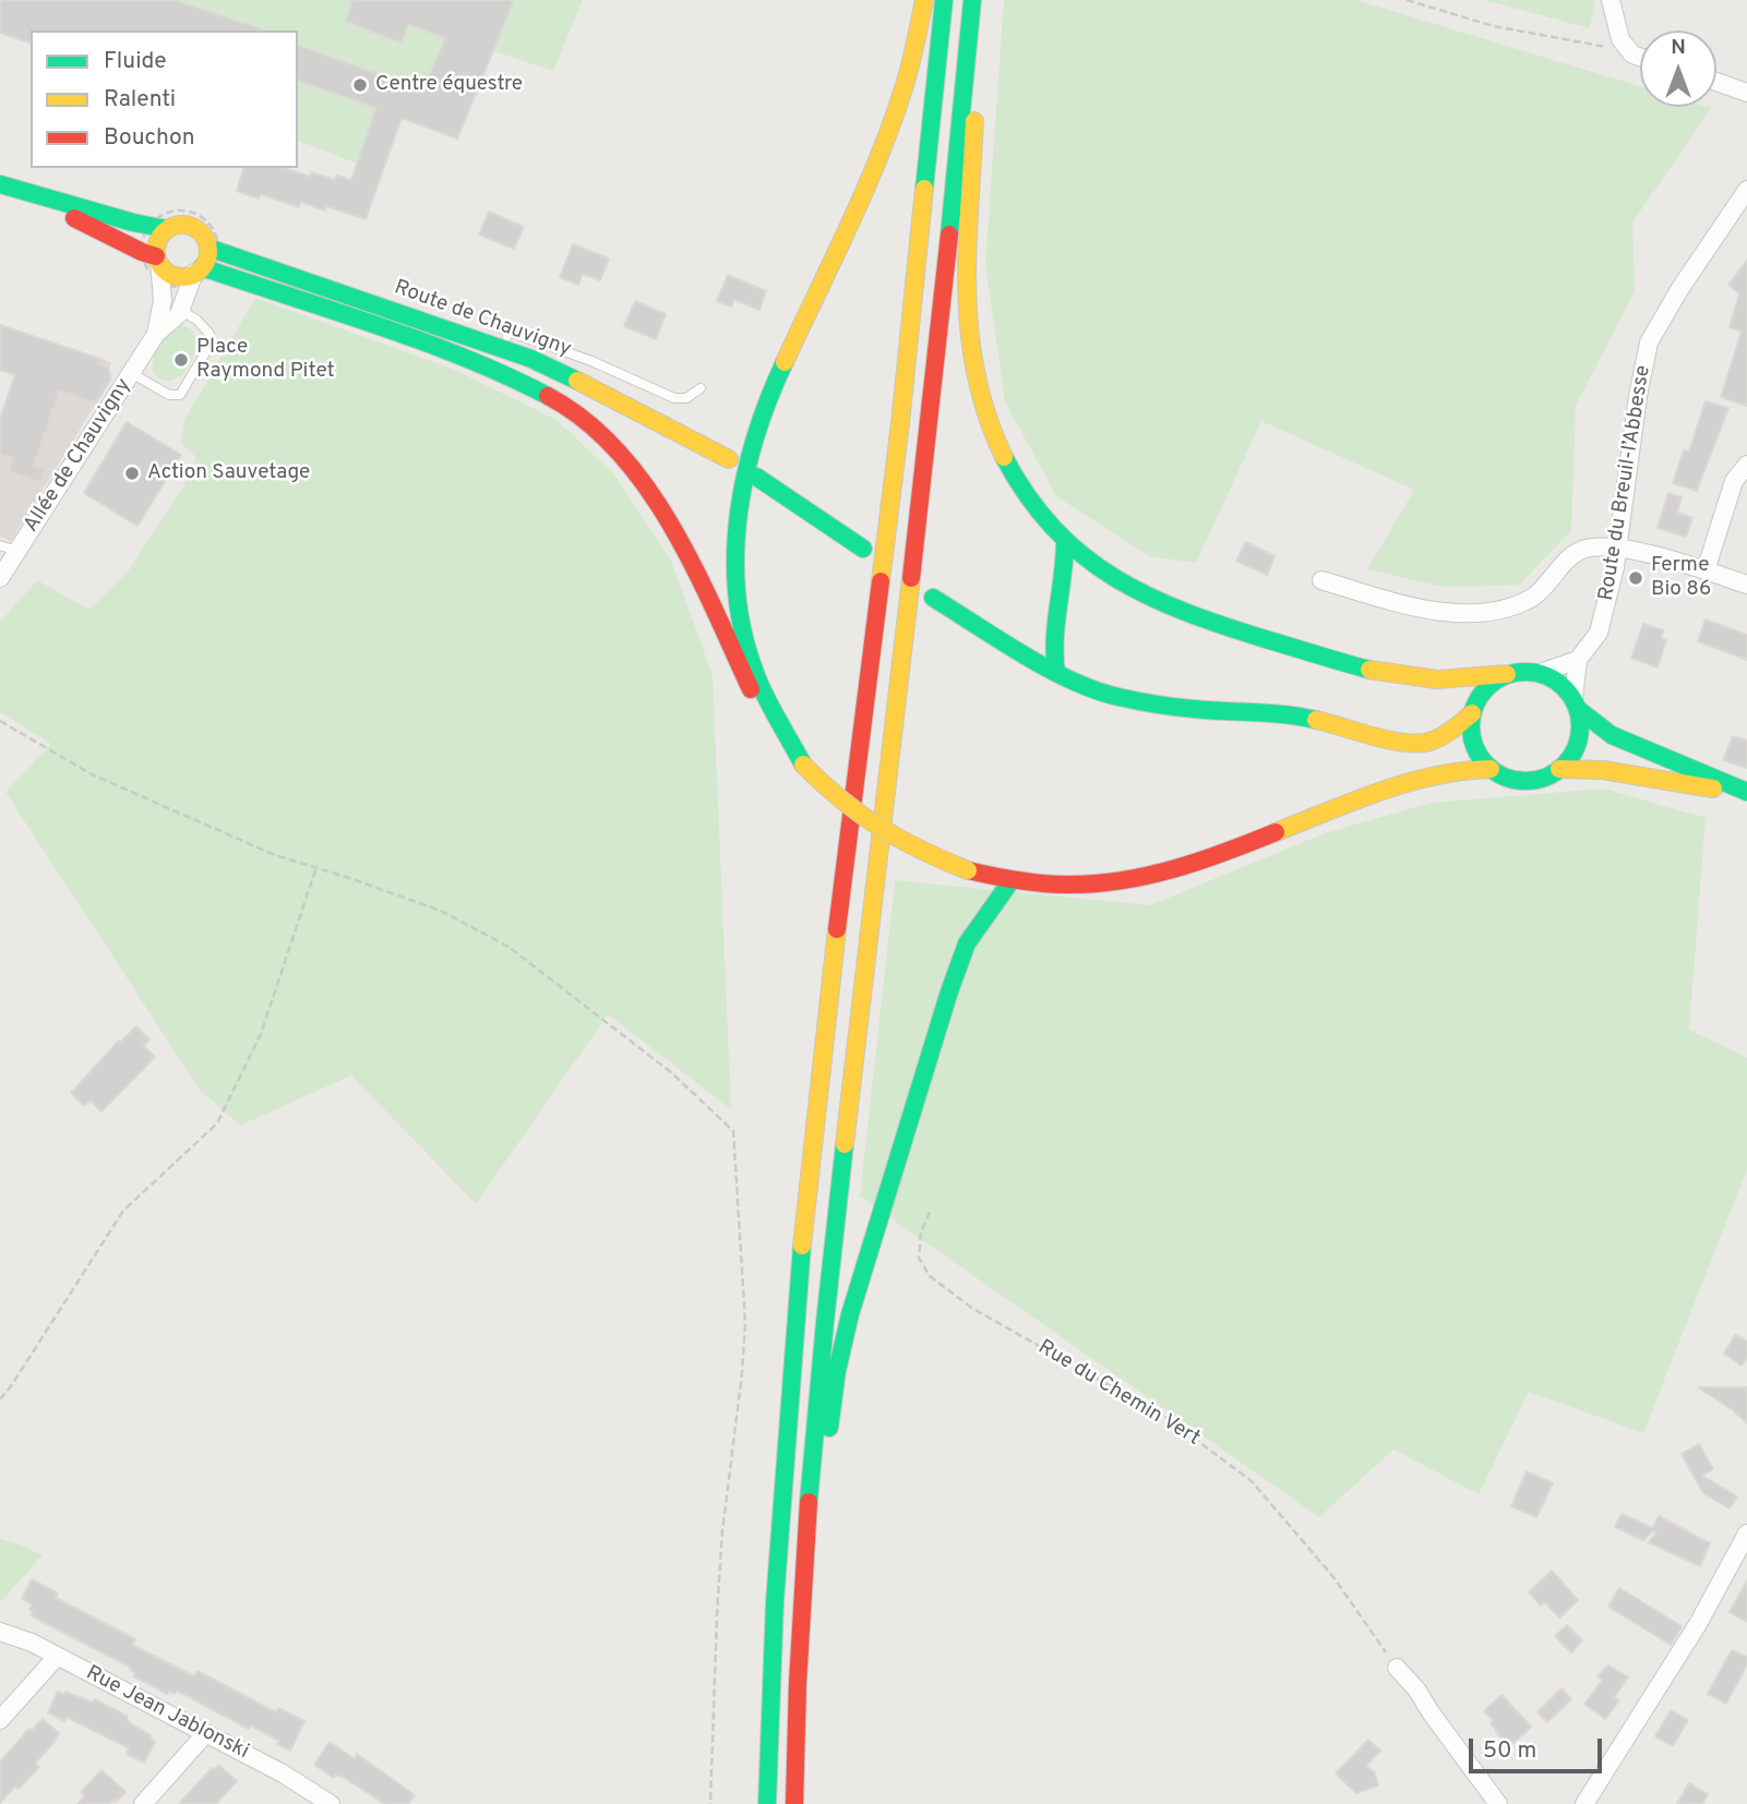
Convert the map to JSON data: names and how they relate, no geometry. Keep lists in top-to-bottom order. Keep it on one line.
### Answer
{"streets":{"main road":["Route de Chauvigny"],"street":["Allée de Chauvigny","Route du Breuil-l’Abbesse","Rue Jean Jablonski"],"path":["Rue du Chemin Vert"]},"crossings":[["Route de Chauvigny","Allée de Chauvigny"]],"places":["Centre équestre","Place Raymond Pitet","Action Sauvetage","Ferme Bio 86"],"legend":["Fluide","Ralenti","Bouchon"],"scale_bar":"50 m","north":"top"}
